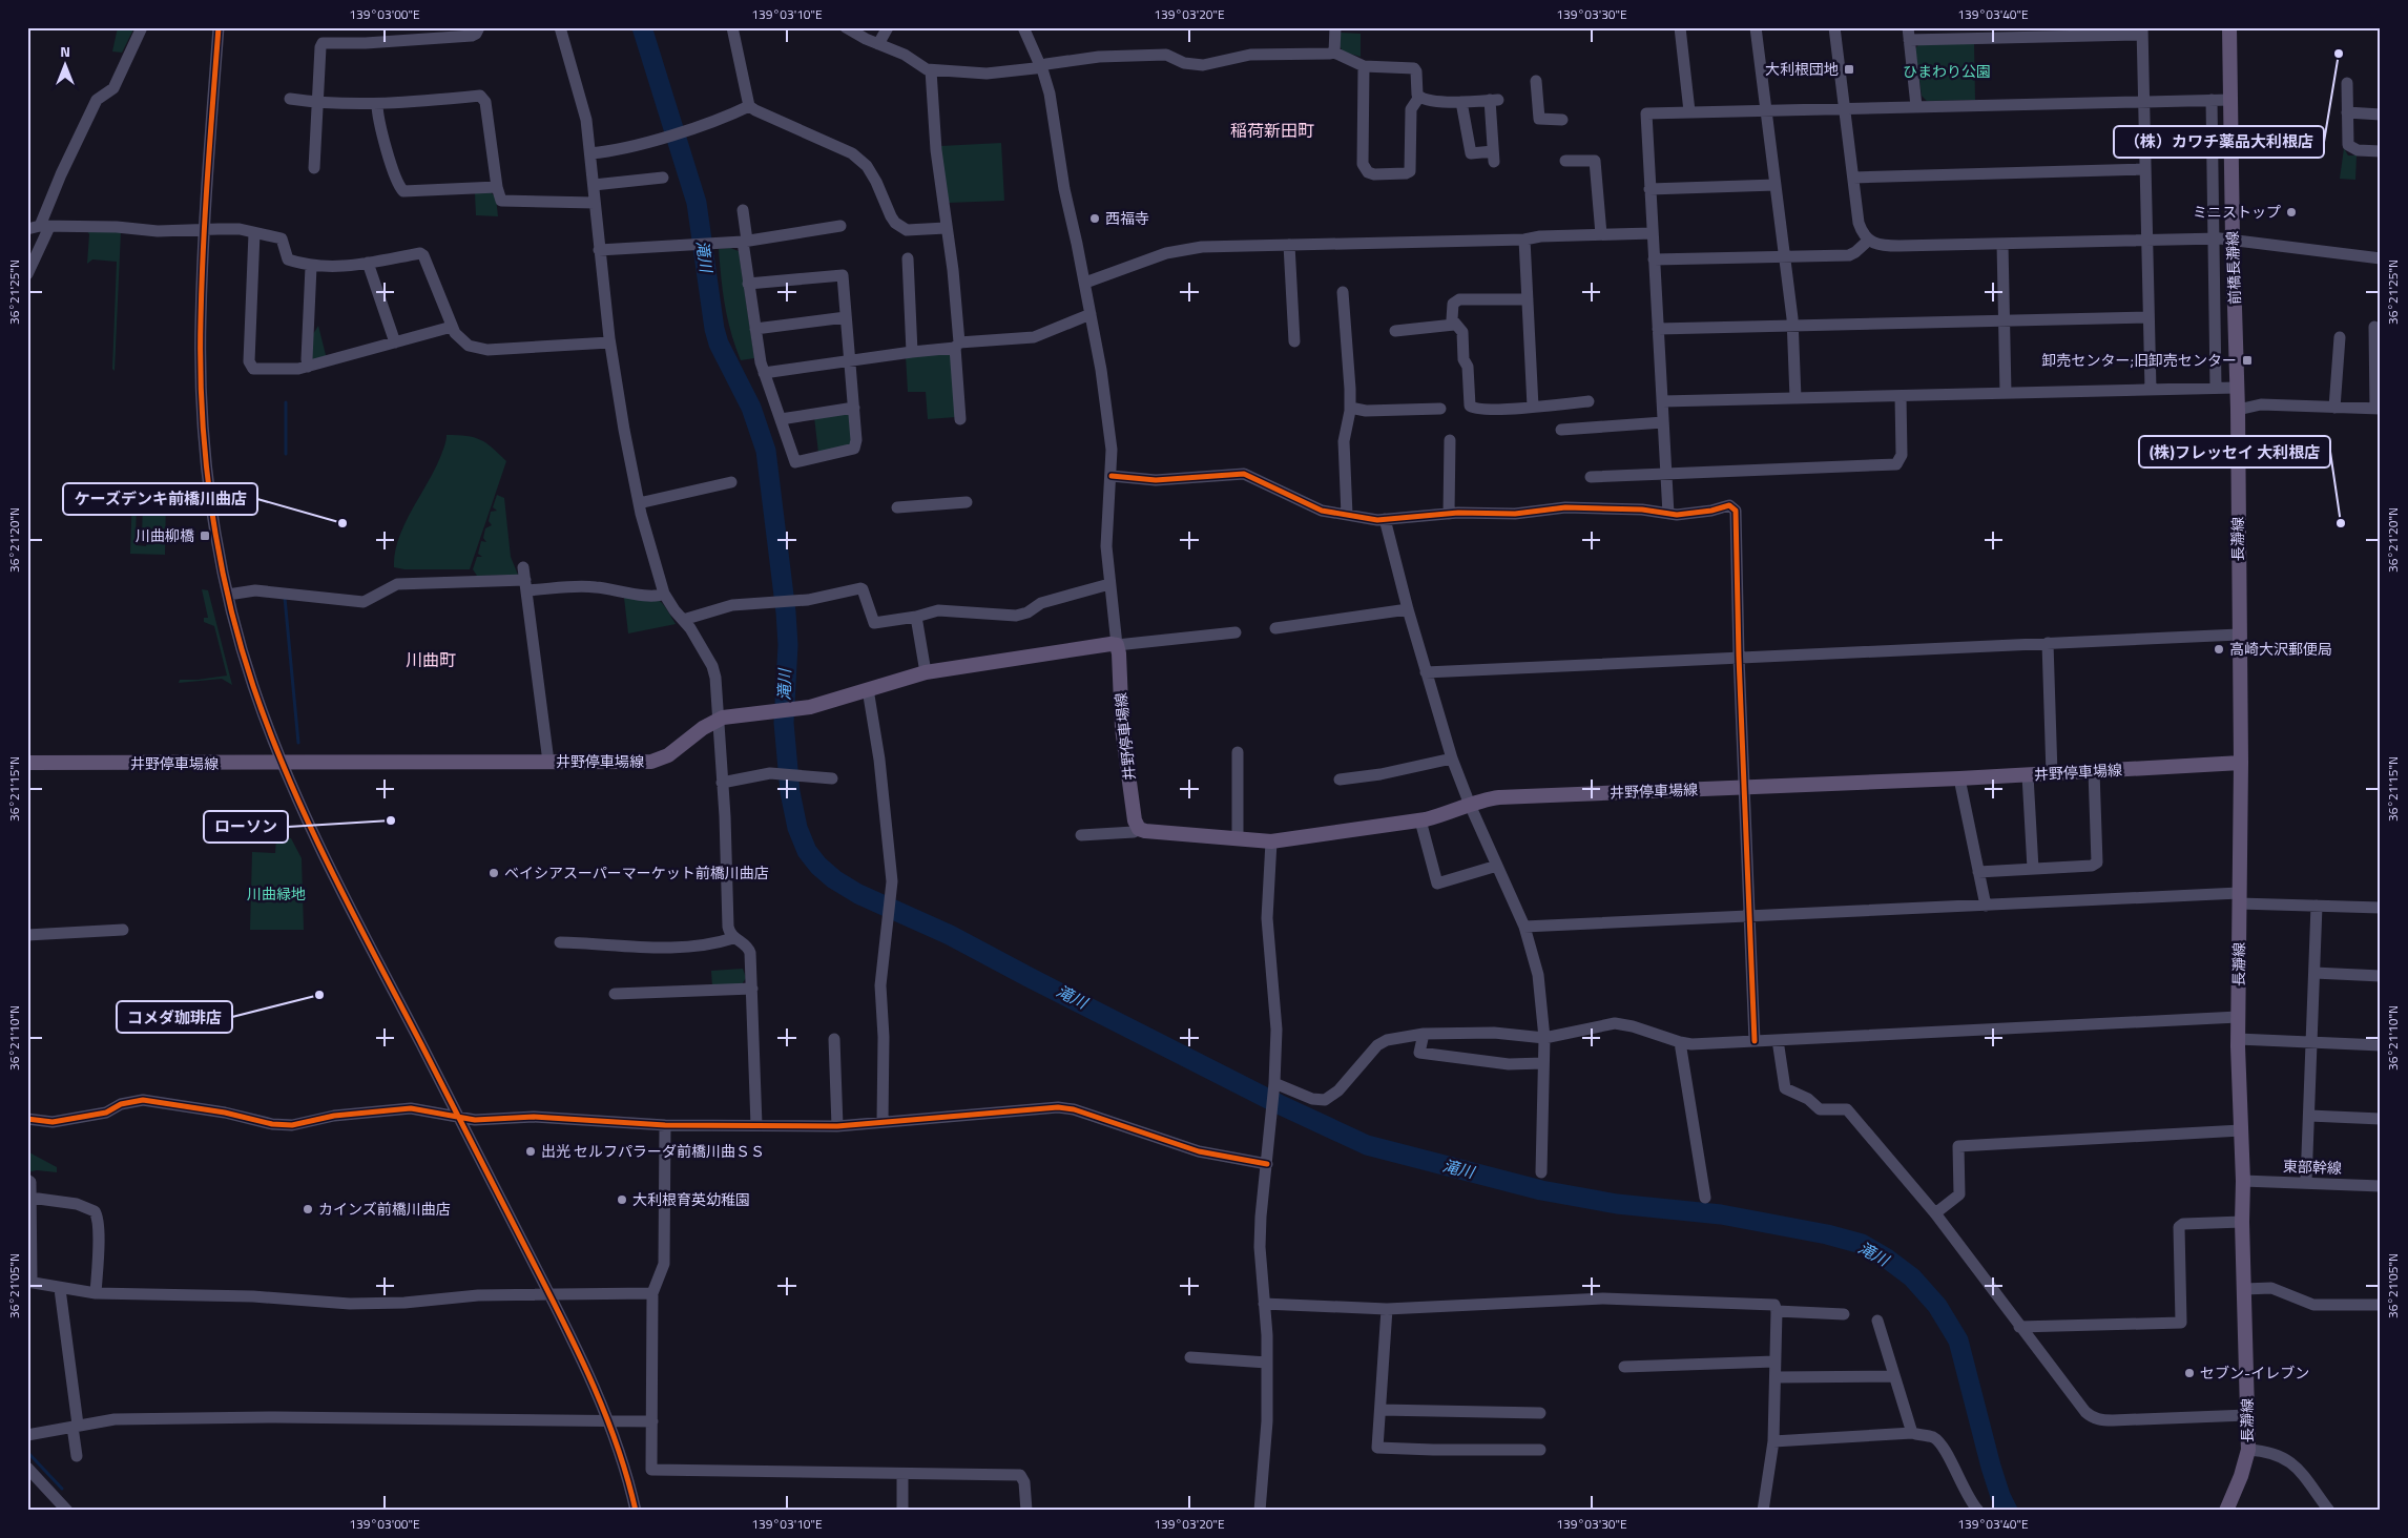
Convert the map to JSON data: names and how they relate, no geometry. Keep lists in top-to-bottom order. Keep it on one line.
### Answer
{"streets":{"main road":["前橋長瀞線","長瀞線","井野停車場線"],"street":["東部幹線"]},"crossings":[["前橋長瀞線","長瀞線"],["長瀞線","井野停車場線"],["長瀞線","東部幹線"]],"districts":["稲荷新田町","川曲町"],"water":["滝川"],"parks":["ひまわり公園","川曲緑地"],"places":{"other":["（株）カワチ薬品大利根店","ミニストップ","西福寺","ケーズデンキ前橋川曲店","(株)フレッセイ 大利根店","高崎大沢郵便局","ローソン","ベイシアスーパーマーケット前橋川曲店","コメダ珈琲店","出光 セルフパラーダ前橋川曲ＳＳ","大利根育英幼稚園","カインズ前橋川曲店","セブン-イレブン"],"transit":["大利根団地","卸売センター;旧卸売センター","川曲柳橋"]},"north":"top","coordinates":["139°03'00\"E","139°03'10\"E","139°03'20\"E","139°03'30\"E","139°03'40\"E","36°21'25\"N","36°21'20\"N","36°21'15\"N","36°21'10\"N","36°21'05\"N"]}
